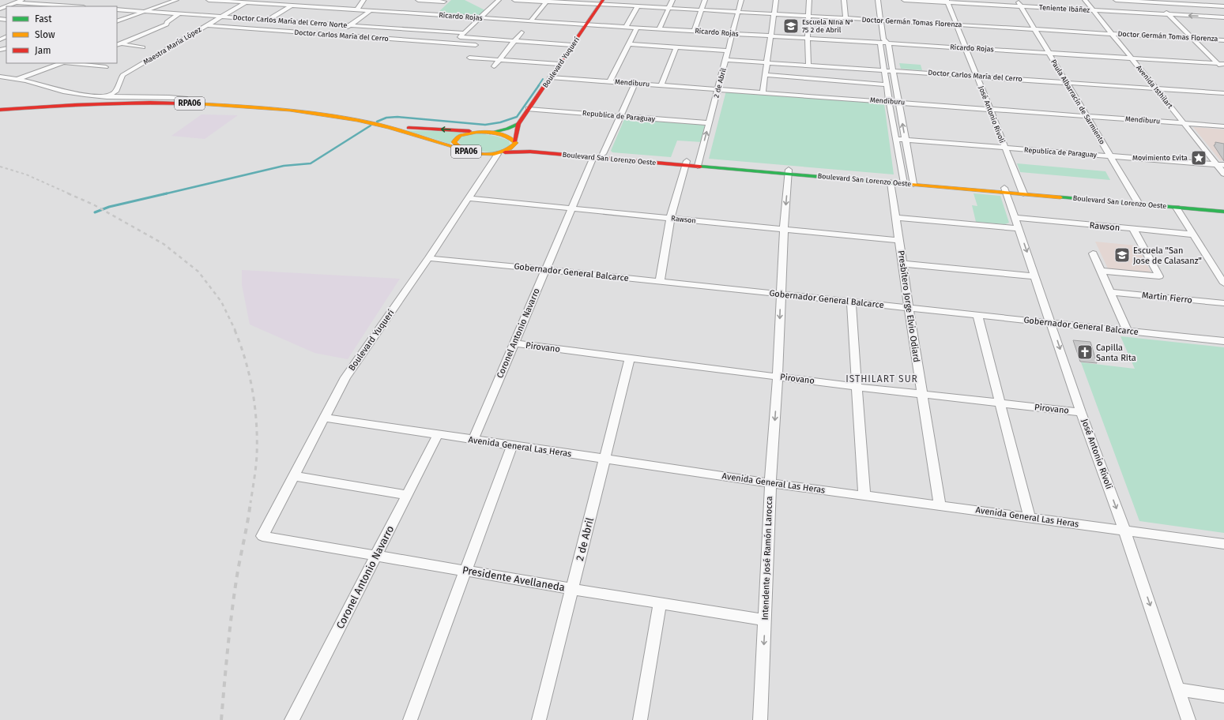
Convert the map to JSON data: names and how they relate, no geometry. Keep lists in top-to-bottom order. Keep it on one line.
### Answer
{"streets":{"main road":["Boulevard Yuquerí","RPA06","Boulevard San Lorenzo Oeste"],"street":["Teniente Ibáñez","Ricardo Rojas","Doctor Carlos María del Cerro Norte","Doctor Germán Tomas Florenza","Doctor Carlos María del Cerro","Maestra María López","Mendiburu","2 de Abril","Avenida Isthilart","Paula Albarracín de Sarmiento","José Antonio Rívoli","Republica de Paraguay","Rawson","Gobernador General Balcarce","Martin Fierro","Presbítero Jorge Elvio Odiard","Coronel Antonio Navarro","Pirovano","Avenida General Las Heras","Intendente José Ramón Larocca","Presidente Avellaneda"]},"crossings":[["Teniente Ibáñez","Avenida Isthilart"],["Teniente Ibáñez","Paula Albarracín de Sarmiento"],["Teniente Ibáñez","José Antonio Rívoli"],["Ricardo Rojas","Maestra María López"],["Ricardo Rojas","Boulevard Yuquerí"],["Ricardo Rojas","2 de Abril"],["Ricardo Rojas","Avenida Isthilart"],["Ricardo Rojas","Paula Albarracín de Sarmiento"],["Ricardo Rojas","José Antonio Rívoli"],["Doctor Carlos María del Cerro Norte","Maestra María López"],["Doctor Germán Tomas Florenza","Boulevard Yuquerí"],["Doctor Germán Tomas Florenza","2 de Abril"],["Doctor Germán Tomas Florenza","Avenida Isthilart"],["Doctor Germán Tomas Florenza","Paula Albarracín de Sarmiento"],["Doctor Germán Tomas Florenza","José Antonio Rívoli"],["Doctor Carlos María del Cerro","Maestra María López"],["Doctor Carlos María del Cerro","2 de Abril"],["Doctor Carlos María del Cerro","Avenida Isthilart"],["Doctor Carlos María del Cerro","Paula Albarracín de Sarmiento"],["Doctor Carlos María del Cerro","José Antonio Rívoli"],["Boulevard Yuquerí","Mendiburu"],["Boulevard Yuquerí","RPA06"],["Boulevard Yuquerí","Republica de Paraguay"],["Boulevard Yuquerí","Boulevard San Lorenzo Oeste"],["Boulevard Yuquerí","Rawson"],["Boulevard Yuquerí","Gobernador General Balcarce"],["Boulevard Yuquerí","Avenida General Las Heras"],["Boulevard Yuquerí","Presidente Avellaneda"],["Mendiburu","2 de Abril"],["Mendiburu","Avenida Isthilart"],["Mendiburu","Paula Albarracín de Sarmiento"],["Mendiburu","José Antonio Rívoli"],["2 de Abril","Republica de Paraguay"],["2 de Abril","Boulevard San Lorenzo Oeste"],["2 de Abril","Pirovano"],["2 de Abril","Avenida General Las Heras"],["2 de Abril","Presidente Avellaneda"],["Avenida Isthilart","Republica de Paraguay"],["Paula Albarracín de Sarmiento","Republica de Paraguay"],["Paula Albarracín de Sarmiento","Boulevard San Lorenzo Oeste"],["RPA06","Boulevard San Lorenzo Oeste"],["José Antonio Rívoli","Republica de Paraguay"],["José Antonio Rívoli","Boulevard San Lorenzo Oeste"],["José Antonio Rívoli","Rawson"],["José Antonio Rívoli","Gobernador General Balcarce"],["José Antonio Rívoli","Pirovano"],["José Antonio Rívoli","Avenida General Las Heras"],["Boulevard San Lorenzo Oeste","Presbítero Jorge Elvio Odiard"],["Boulevard San Lorenzo Oeste","Coronel Antonio Navarro"],["Boulevard San Lorenzo Oeste","Intendente José Ramón Larocca"],["Rawson","Presbítero Jorge Elvio Odiard"],["Rawson","Coronel Antonio Navarro"],["Rawson","Intendente José Ramón Larocca"],["Gobernador General Balcarce","Presbítero Jorge Elvio Odiard"],["Gobernador General Balcarce","Coronel Antonio Navarro"],["Gobernador General Balcarce","Intendente José Ramón Larocca"],["Presbítero Jorge Elvio Odiard","Pirovano"],["Presbítero Jorge Elvio Odiard","Avenida General Las Heras"],["Coronel Antonio Navarro","Pirovano"],["Coronel Antonio Navarro","Avenida General Las Heras"],["Coronel Antonio Navarro","Presidente Avellaneda"],["Pirovano","Intendente José Ramón Larocca"],["Avenida General Las Heras","Intendente José Ramón Larocca"],["Intendente José Ramón Larocca","Presidente Avellaneda"]],"districts":["ISTHILART SUR"],"places":{"school or university":["Escuela NIna N° 75 2 de Abril","Escuela \"San Jose de Calasanz\""],"place":["Movimiento Evita"],"church":["Capilla Santa Rita"]},"legend":["Fast","Slow","Jam"]}
